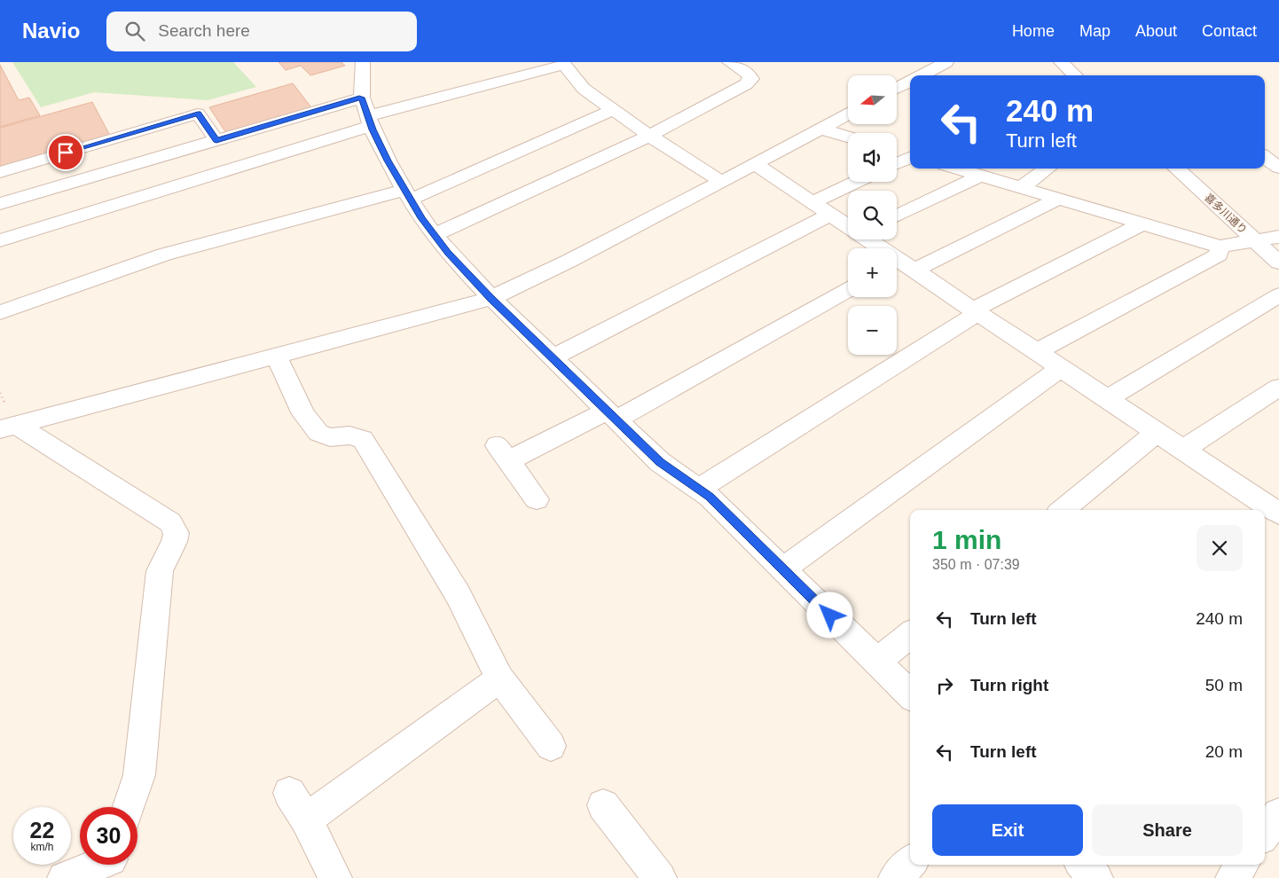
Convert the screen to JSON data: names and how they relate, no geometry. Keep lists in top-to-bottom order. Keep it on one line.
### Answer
{"streets":{"street":["喜多川通り"]},"north":"left","page":{"header":"Navio","search":"Search here","nav":["Home","Map","About","Contact"],"map_buttons":["+","−"],"turn":["240 m","Turn left"],"heading":["1 min","350 m · 07:39"],"list":[{"name":"Turn left","value":"240 m"},{"name":"Turn right","value":"50 m"},{"name":"Turn left","value":"20 m"}],"buttons":["Exit","Share"],"speed":"22 km/h","limit":"30"}}
